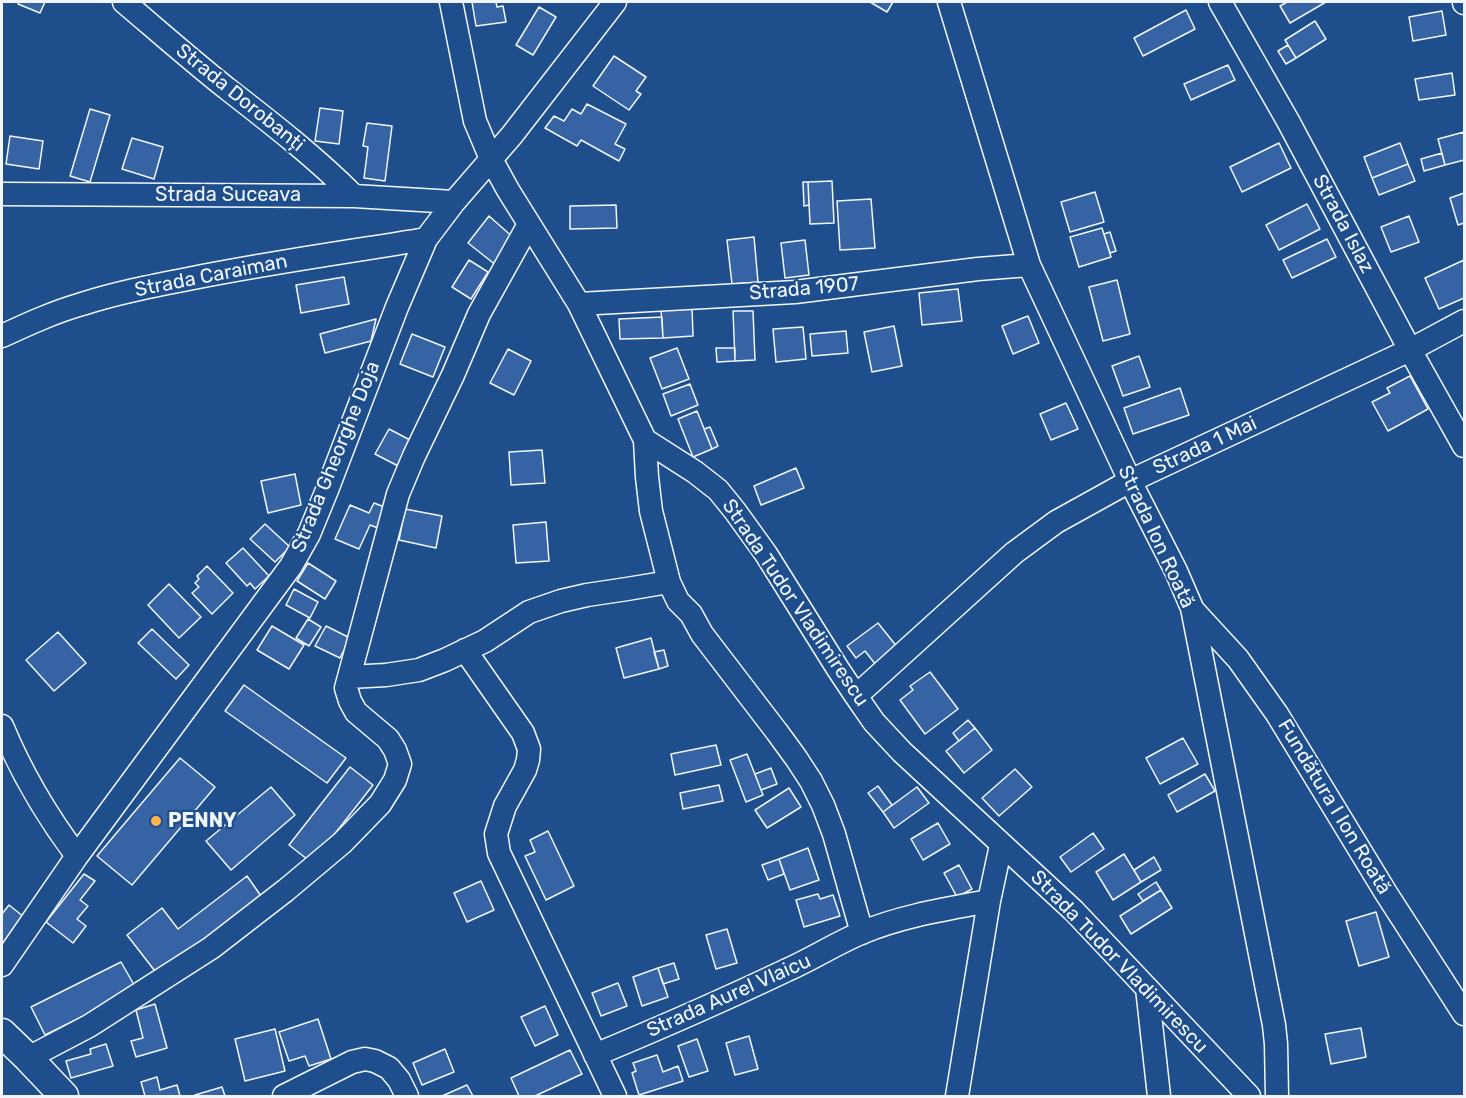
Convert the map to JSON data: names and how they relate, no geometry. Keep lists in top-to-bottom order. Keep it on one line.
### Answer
{"streets":{"street":["Strada Dorobanți","Strada Suceava","Strada Islaz","Strada Caraiman","Strada 1907","Strada 1 Mai","Strada Gheorghe Doja","Strada Ion Roată","Strada Tudor Vladimirescu","Fundătura I Ion Roată","Strada Aurel Vlaicu"]},"crossings":[["Strada Dorobanți","Strada Suceava"],["Strada Suceava","Strada Gheorghe Doja"],["Strada Islaz","Strada 1 Mai"],["Strada Caraiman","Strada Gheorghe Doja"],["Strada 1907","Strada Ion Roată"],["Strada 1 Mai","Strada Ion Roată"],["Strada 1 Mai","Strada Tudor Vladimirescu"],["Strada Ion Roată","Fundătura I Ion Roată"]],"places":["PENNY"]}
